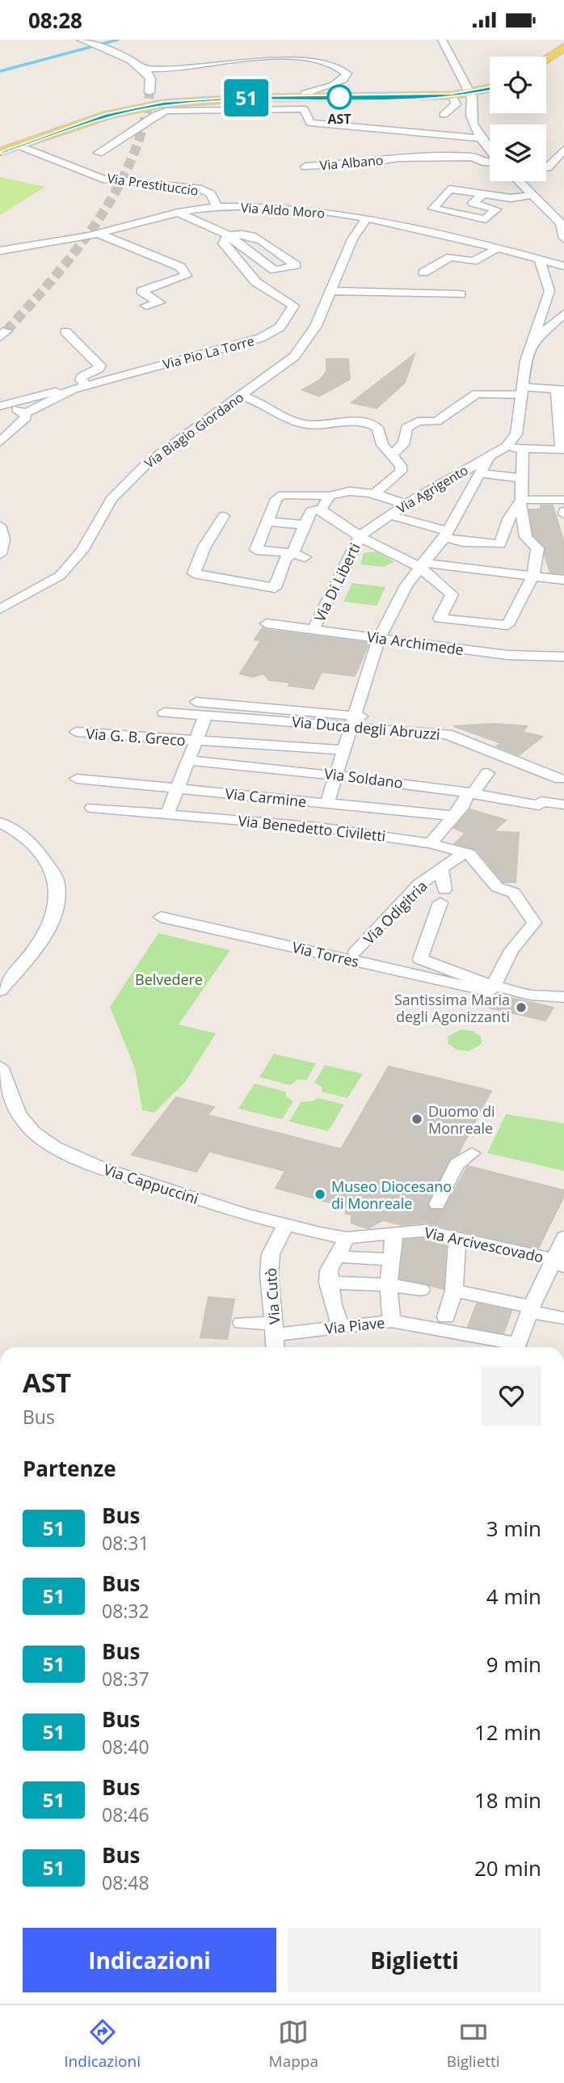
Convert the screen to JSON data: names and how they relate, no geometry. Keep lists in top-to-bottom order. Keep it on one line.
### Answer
{"streets":{"street":["Via Albano","Via Prestituccio","Via Aldo Moro","Via Pio La Torre","Via Biagio Giordano","Via Agrigento","Via Di Liberti","Via Archimede","Via Duca degli Abruzzi","Via G. B. Greco","Via Soldano","Via Carmine","Via Benedetto Civiletti","Via Odigitria","Via Torres","Via Cappuccini","Via Arcivescovado","Via Cutò","Via Piave"]},"crossings":[["Via Prestituccio","Via Aldo Moro"],["Via Aldo Moro","Via Biagio Giordano"],["Via Agrigento","Via Di Liberti"],["Via Di Liberti","Via Archimede"],["Via Benedetto Civiletti","Via Odigitria"],["Via Benedetto Civiletti","Via Torres"],["Via Cappuccini","Via Arcivescovado"],["Via Cappuccini","Via Cutò"],["Via Cutò","Via Piave"]],"parks":["Belvedere"],"places":["AST","Santissima Maria degli Agonizzanti","Duomo di Monreale","Museo Diocesano di Monreale"],"lines":["bus line 51"],"page":{"status":"08:28","on_map":"51","heading":[["AST","Bus"],"Partenze"],"list":[{"mark":"51","name":"Bus","note":"08:31","value":"3 min"},{"mark":"51","name":"Bus","note":"08:32","value":"4 min"},{"mark":"51","name":"Bus","note":"08:37","value":"9 min"},{"mark":"51","name":"Bus","note":"08:40","value":"12 min"},{"mark":"51","name":"Bus","note":"08:46","value":"18 min"},{"mark":"51","name":"Bus","note":"08:48","value":"20 min"}],"buttons":["Indicazioni","Biglietti"],"tabs":["Indicazioni","Mappa","Biglietti"]}}
